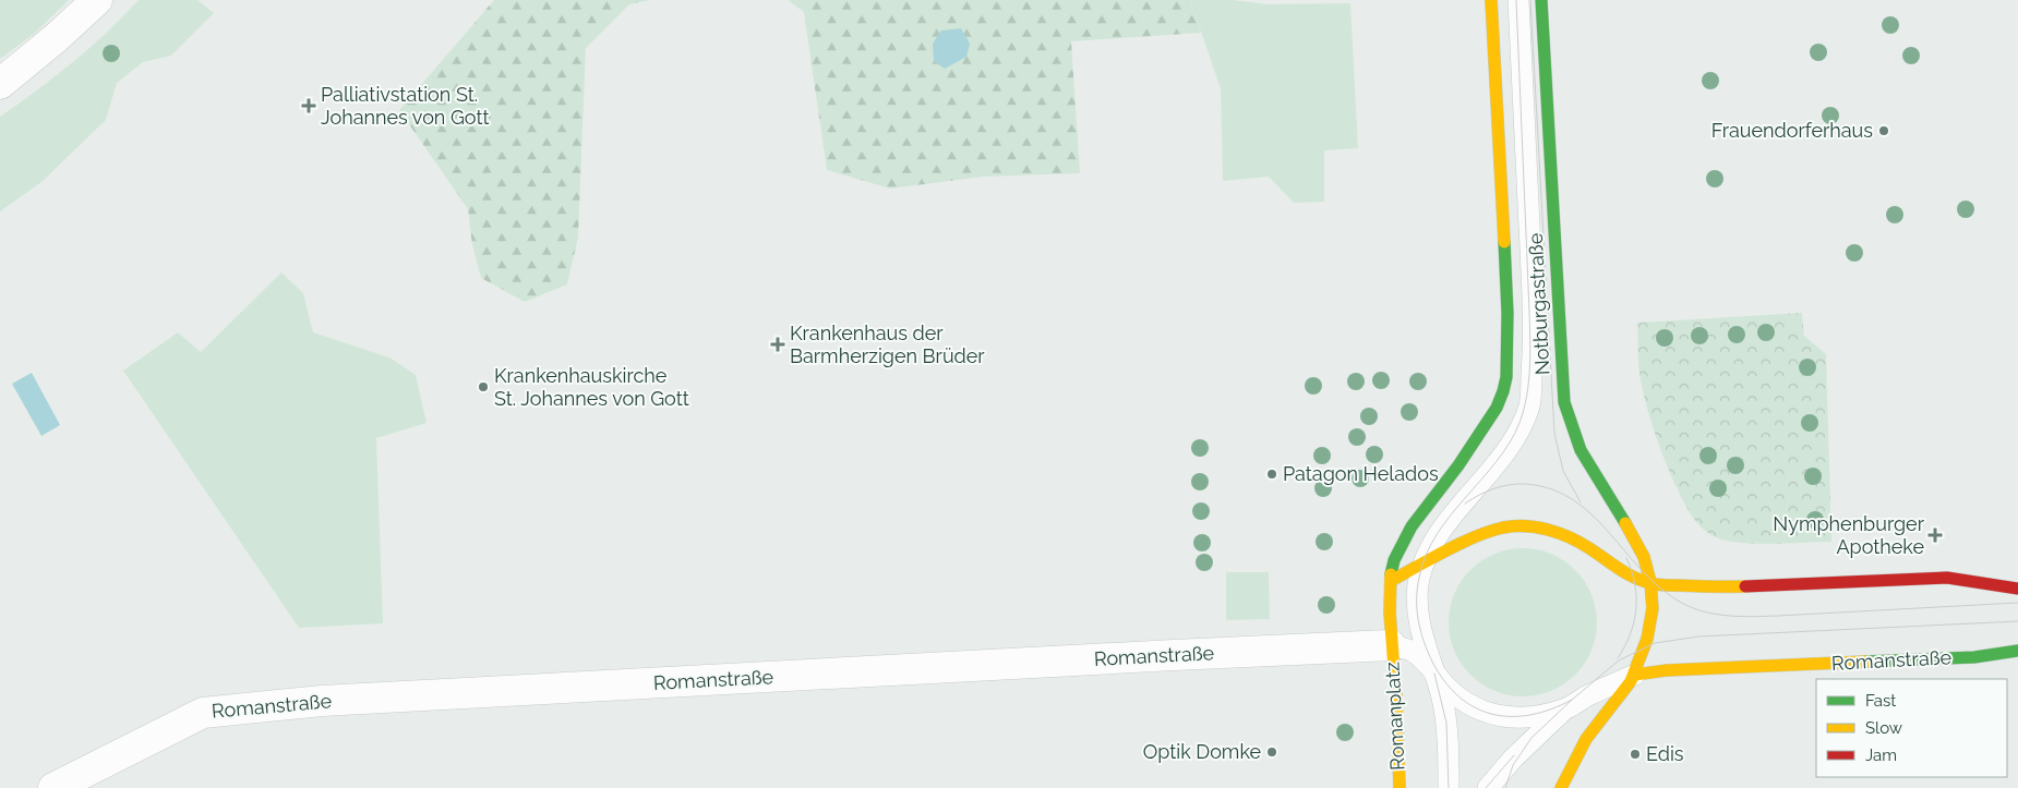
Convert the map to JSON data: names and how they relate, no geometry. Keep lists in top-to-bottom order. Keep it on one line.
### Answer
{"streets":{"main road":["Notburgastraße","Romanstraße","Romanplatz"]},"crossings":[["Notburgastraße","Romanplatz"],["Romanstraße","Romanplatz"]],"places":{"health":["Palliativstation St. Johannes von Gott","Krankenhaus der Barmherzigen Brüder","Nymphenburger Apotheke"],"other":["Frauendorferhaus","Krankenhauskirche St. Johannes von Gott","Patagon Helados","Optik Domke","Edis"]},"legend":["Fast","Slow","Jam"]}
